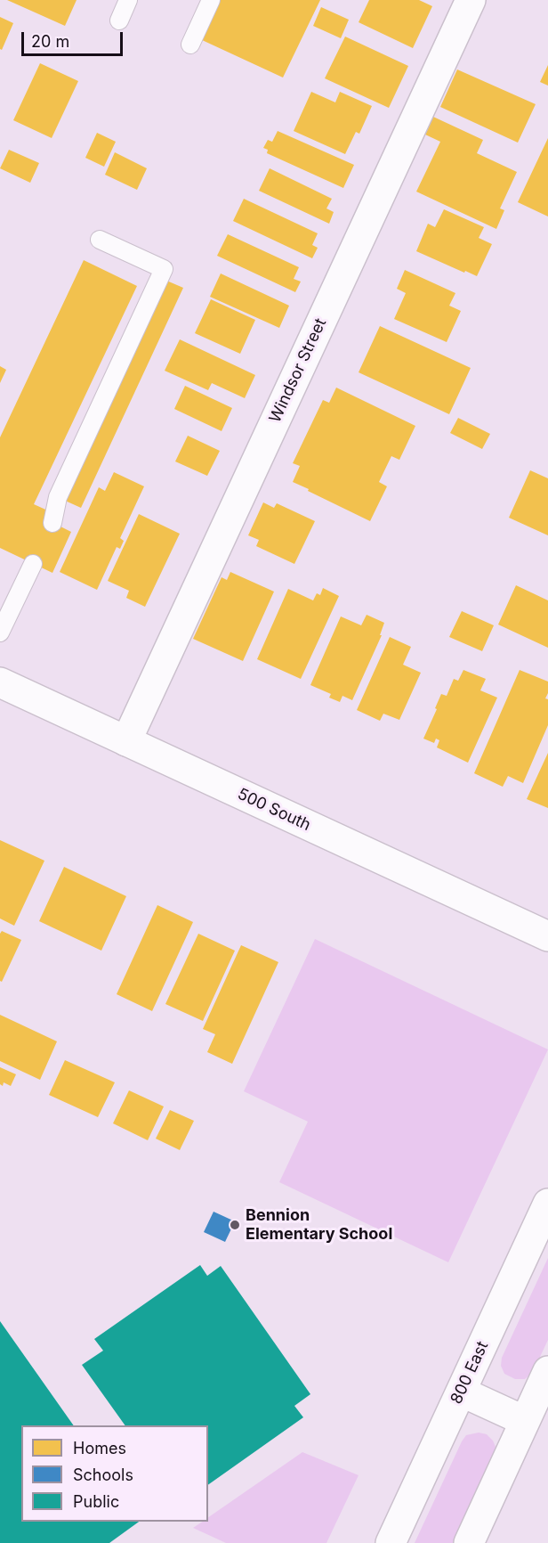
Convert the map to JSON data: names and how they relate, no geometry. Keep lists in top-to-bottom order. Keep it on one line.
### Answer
{"streets":{"street":["Windsor Street","500 South","800 East"]},"crossings":[["Windsor Street","500 South"]],"places":["Bennion Elementary School"],"legend":["Homes","Schools","Public"],"scale_bar":"20 m"}
